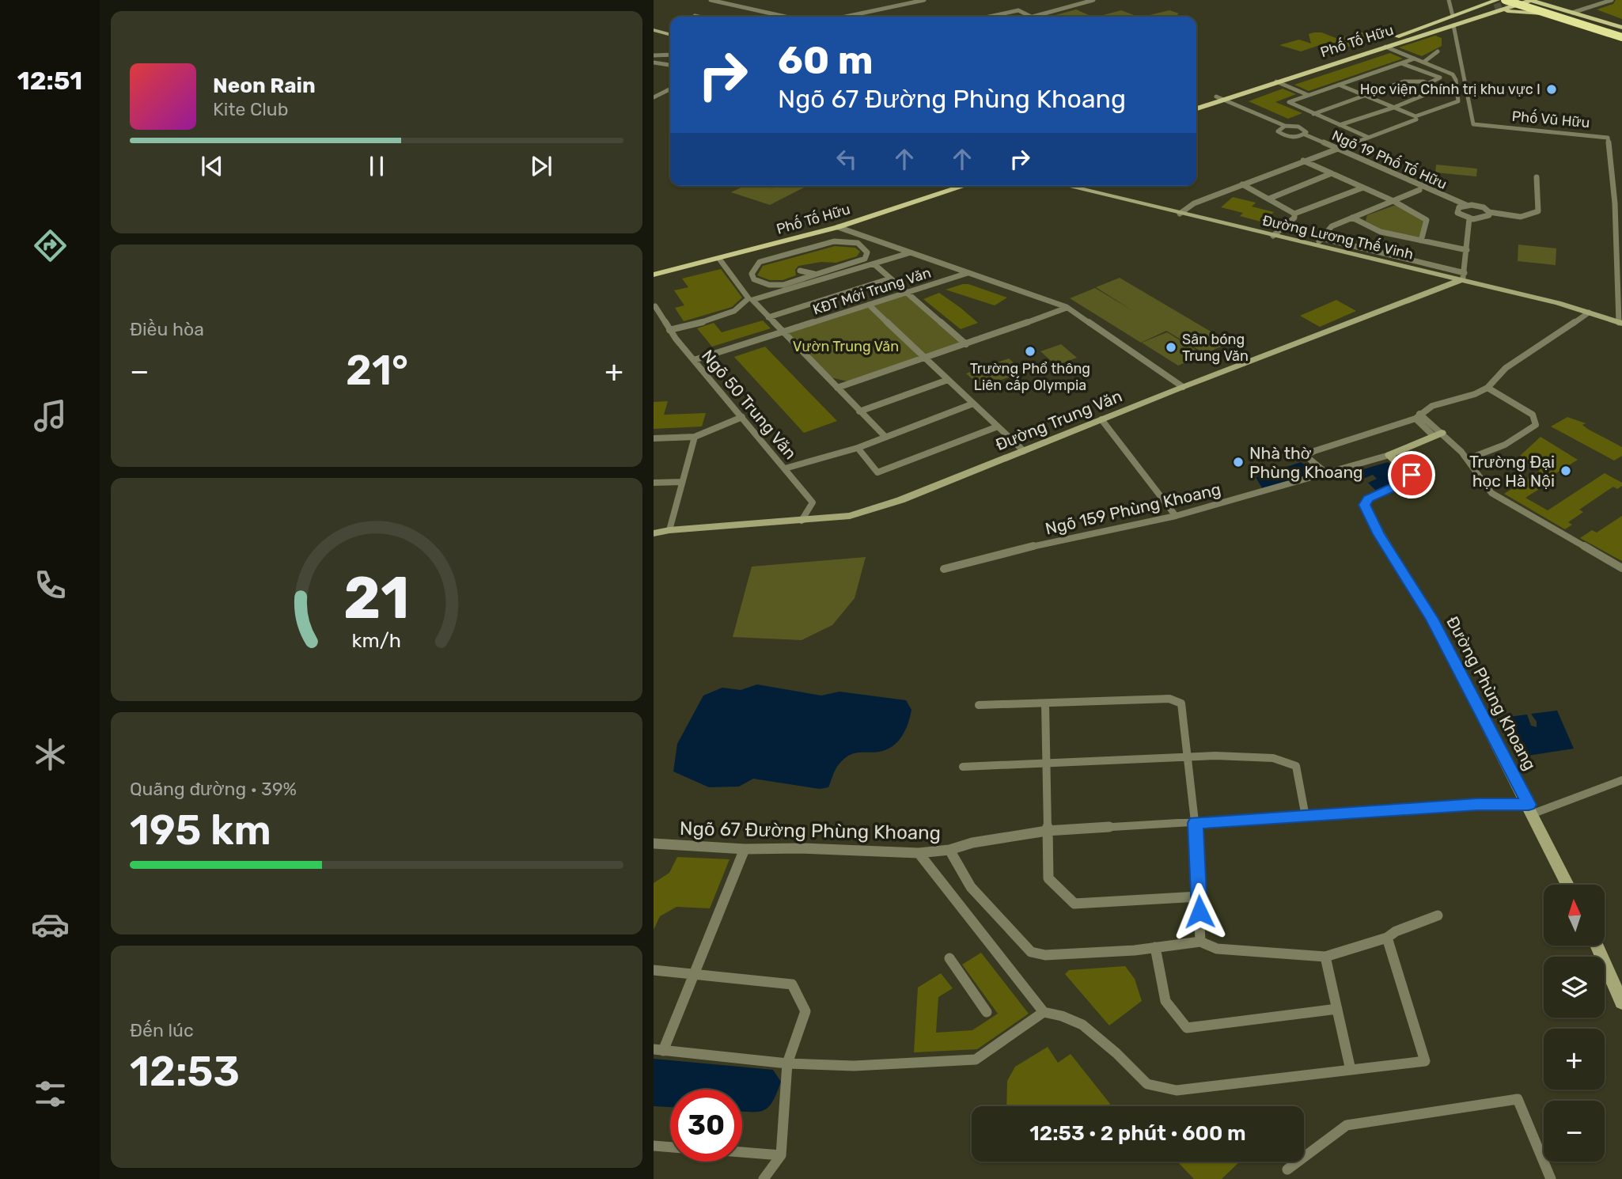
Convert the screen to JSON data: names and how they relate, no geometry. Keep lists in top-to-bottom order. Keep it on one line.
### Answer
{"streets":{"main road":["Phố Tố Hữu"],"street":["Phố Vũ Hữu","Ngõ 19 Phố Tố Hữu","Đường Lương Thế Vinh","KĐT Mới Trung Văn","Ngõ 50 Trung Văn","Đường Trung Văn","Ngõ 159 Phùng Khoang","Đường Phùng Khoang","Ngõ 67 Đường Phùng Khoang"]},"crossings":[["Phố Tố Hữu","Phố Vũ Hữu"],["Phố Vũ Hữu","Đường Lương Thế Vinh"],["Đường Lương Thế Vinh","Đường Trung Văn"],["KĐT Mới Trung Văn","Ngõ 50 Trung Văn"],["Ngõ 50 Trung Văn","Đường Trung Văn"],["Đường Phùng Khoang","Ngõ 67 Đường Phùng Khoang"]],"parks":["Vườn Trung Văn"],"places":["Học viện Chính trị khu vực I","Sân bóng Trung Văn","Trường Phổ thông Liên cấp Olympia","Nhà thờ Phùng Khoang","Trường Đại học Hà Nội"],"north":"top","page":{"tabs":"12:51","turn":["60 m","Ngõ 67 Đường Phùng Khoang"],"song":["Neon Rain","Kite Club"],"tile":["Điều hòa",["Quãng đường · 39%","195 km"],["Đến lúc","12:53"]],"heat":["−","21°","+"],"map_buttons":["+","−"],"limit":"30","trip":"12:53 · 2 phút · 600 m","gauge":["21","km/h"]}}
